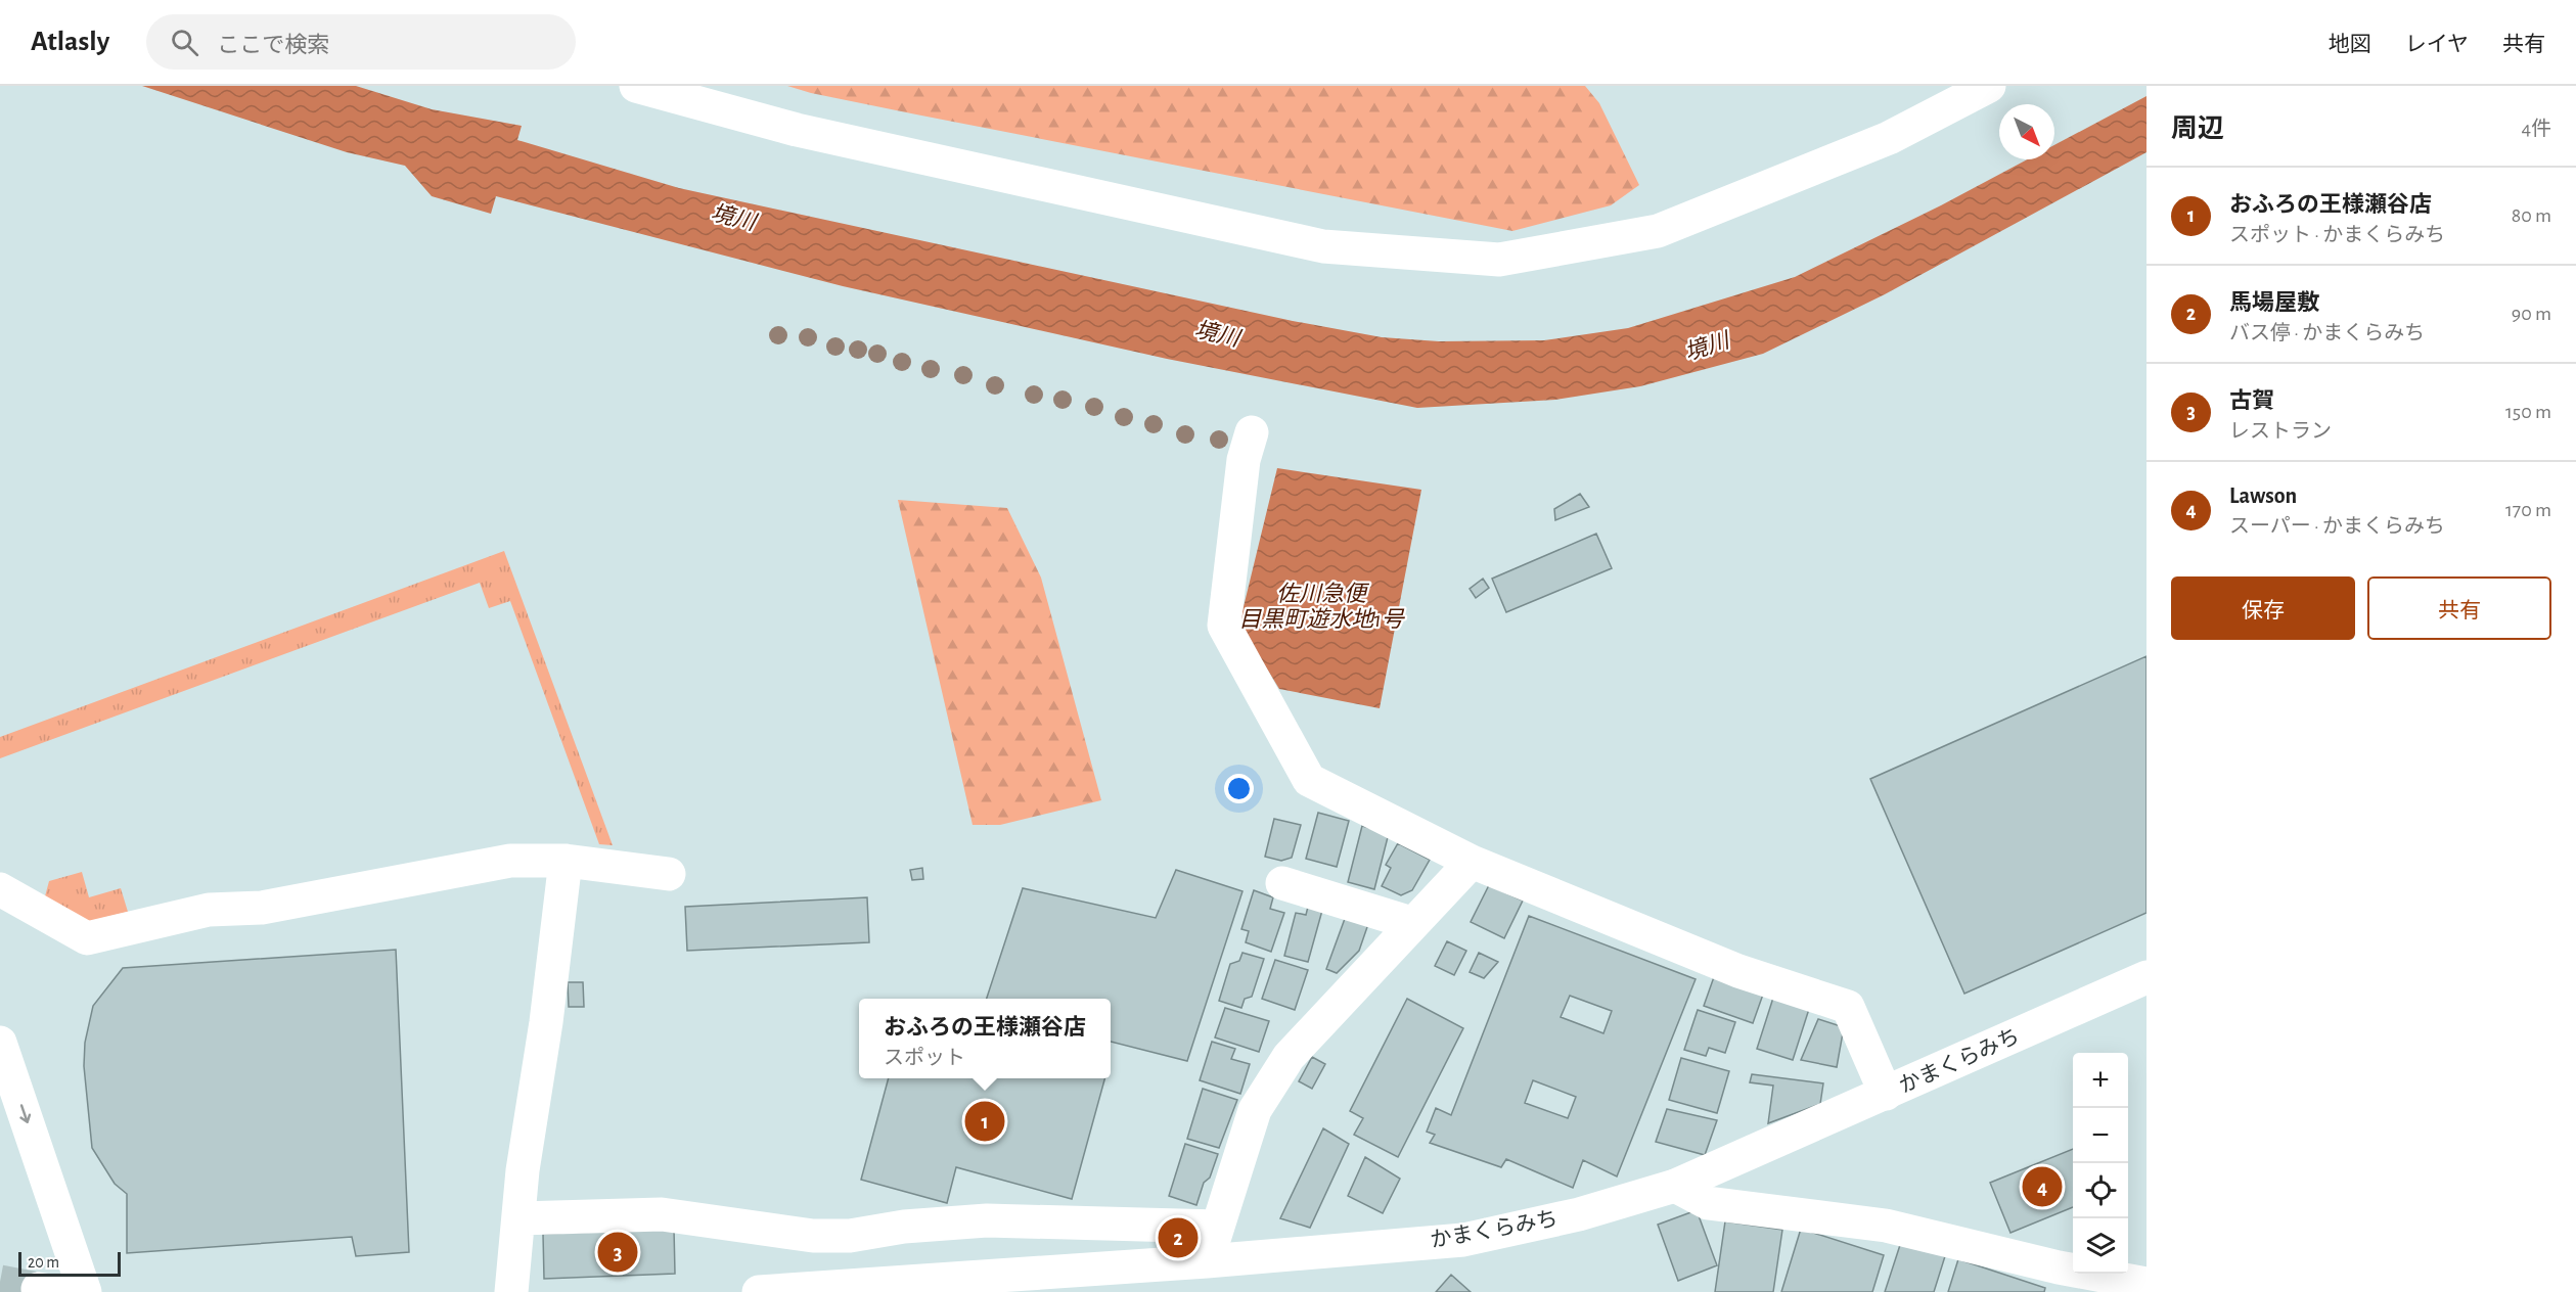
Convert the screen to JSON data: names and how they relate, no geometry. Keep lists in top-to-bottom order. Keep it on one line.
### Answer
{"streets":{"street":["かまくらみち"]},"water":["境川","佐川急便 目黒町遊水地1号"],"scale_bar":"20 m","north":"bottom right","page":{"header":"Atlasly","search":"ここで検索","nav":["地図","レイヤ","共有"],"heading":["周辺","4件"],"list":[{"mark":"1","name":"おふろの王様瀬谷店","note":"スポット · かまくらみち","value":"80 m"},{"mark":"2","name":"馬場屋敷","note":"バス停 · かまくらみち","value":"90 m"},{"mark":"3","name":"古賀","note":"レストラン","value":"150 m"},{"mark":"4","name":"Lawson","note":"スーパー · かまくらみち","value":"170 m"}],"buttons":["保存","共有"],"popup":["おふろの王様瀬谷店","スポット"],"map_buttons":["+","−"],"pins":["1","4","2","3"],"scale":"20 m"}}
